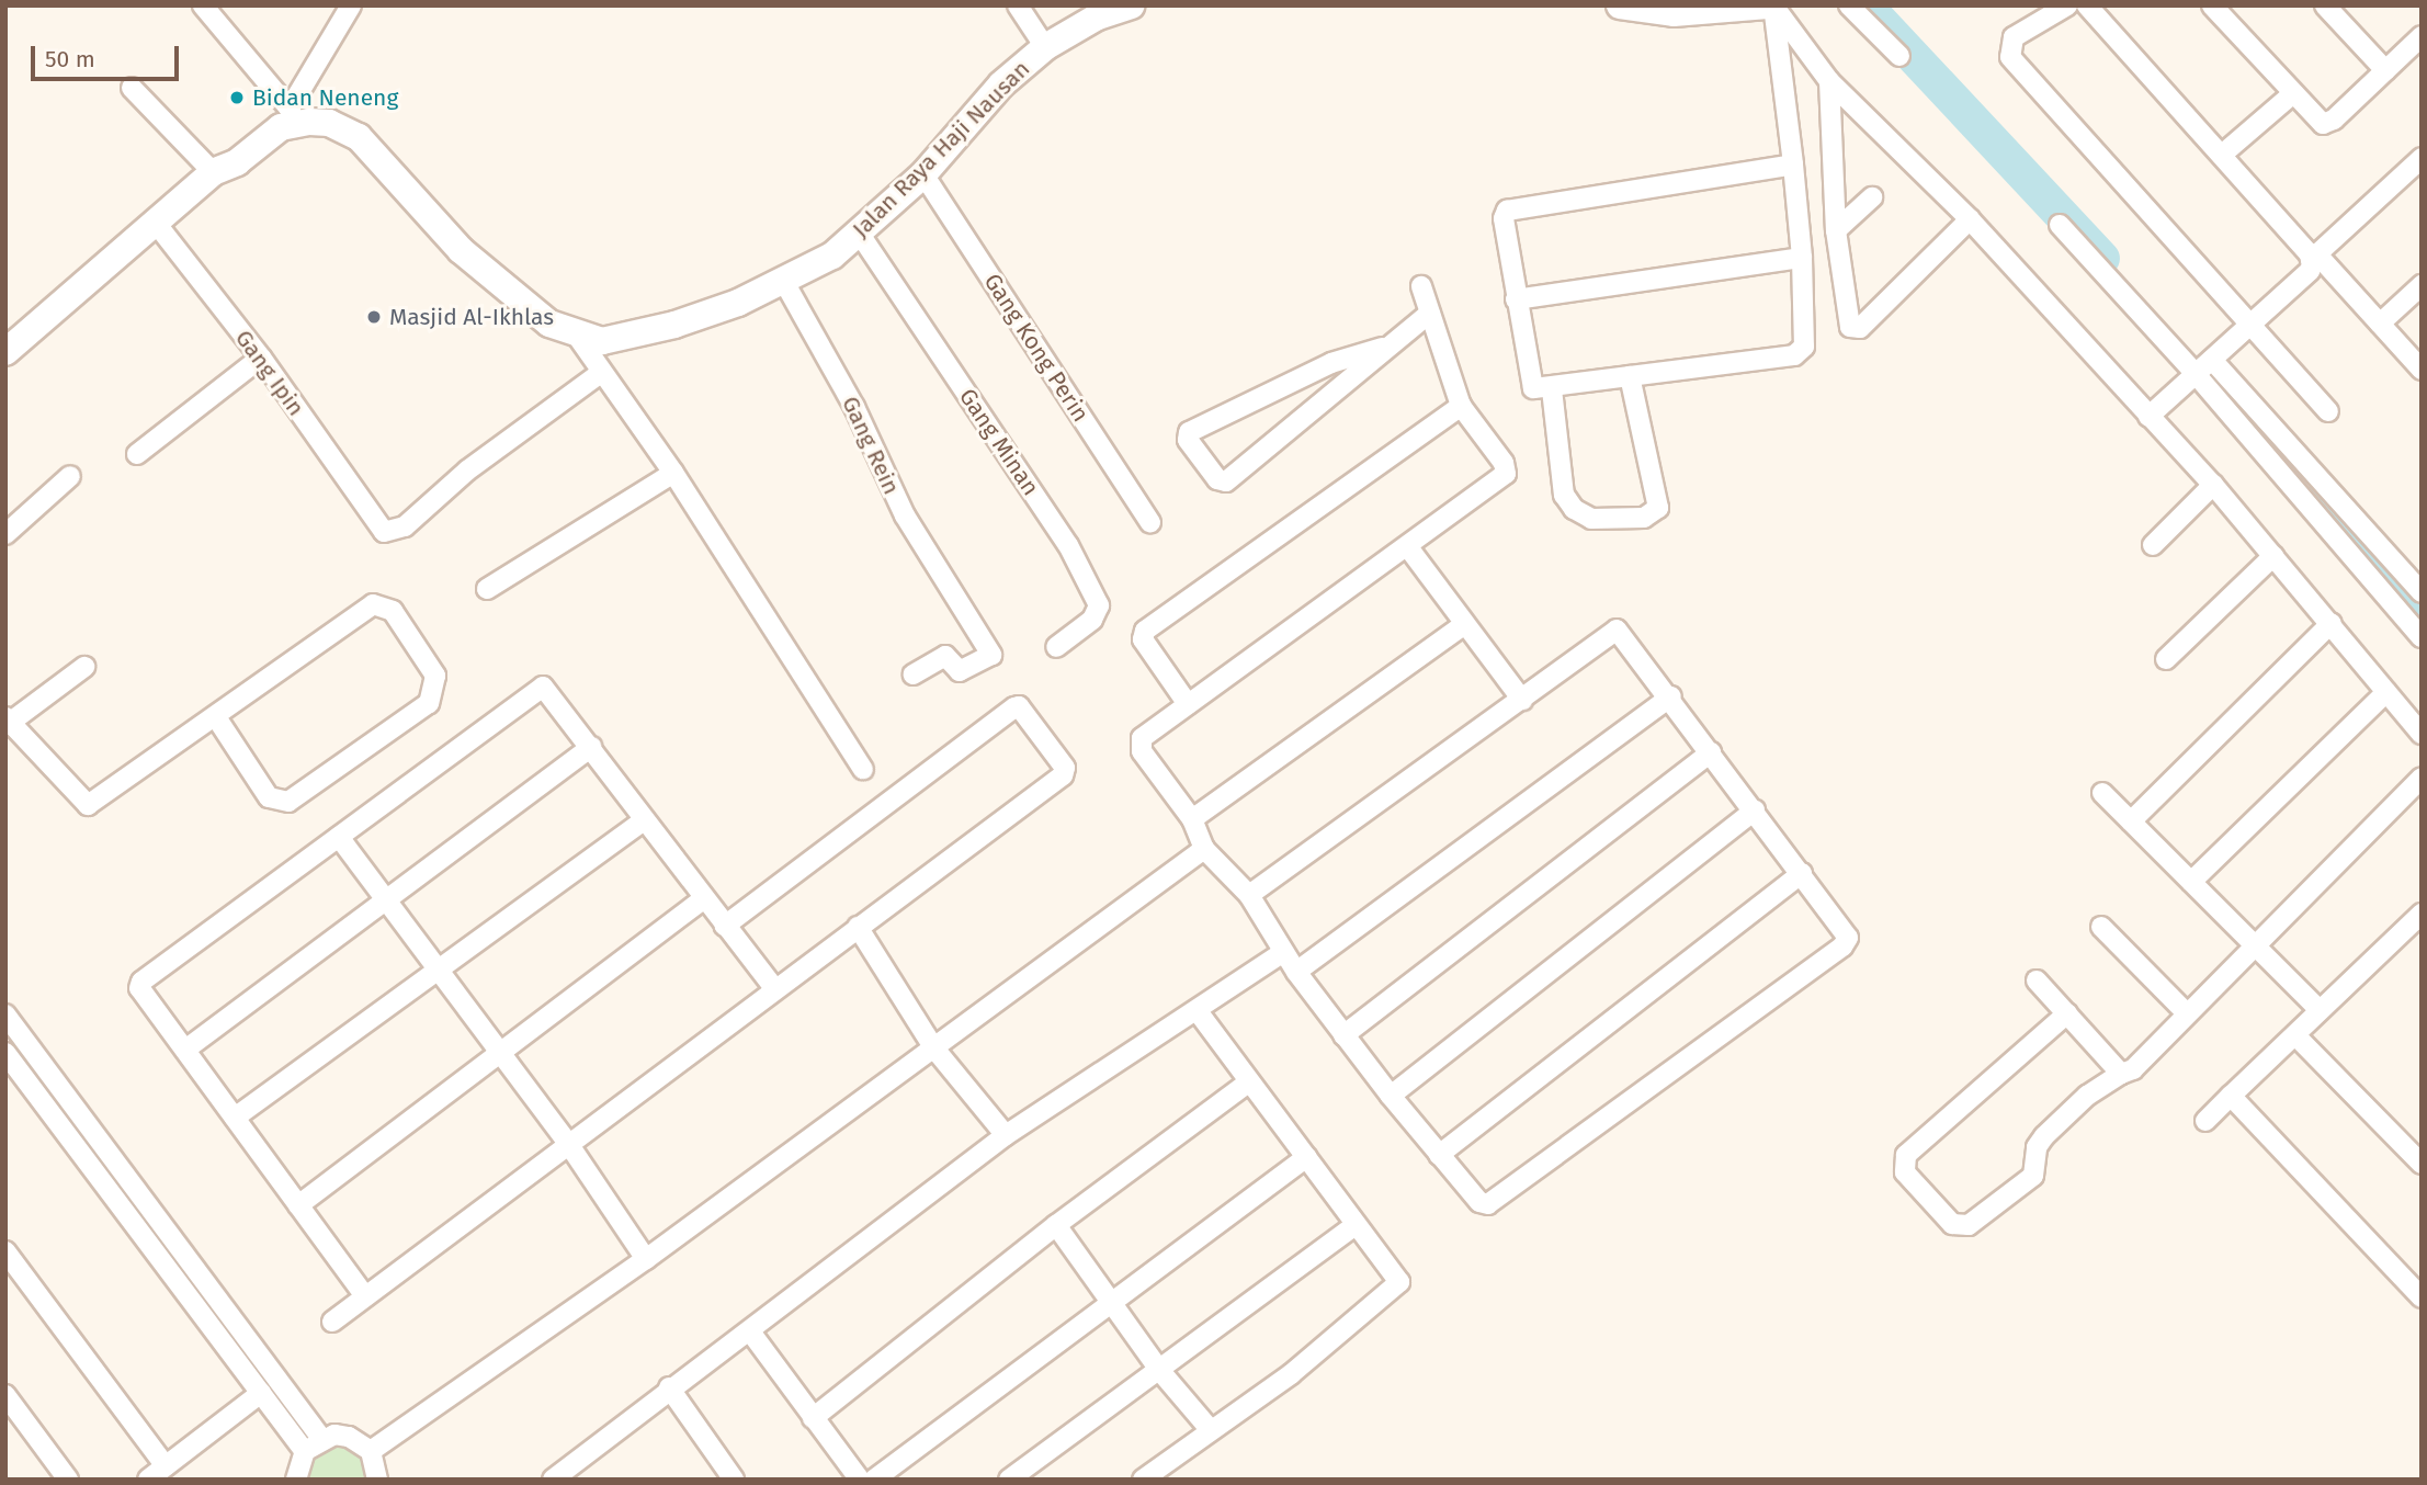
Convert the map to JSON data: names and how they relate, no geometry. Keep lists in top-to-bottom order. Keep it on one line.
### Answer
{"streets":{"street":["Jalan Raya Haji Nausan","Gang Kong Perin","Gang Ipin","Gang Minan","Gang Rein"]},"crossings":[["Jalan Raya Haji Nausan","Gang Kong Perin"],["Jalan Raya Haji Nausan","Gang Ipin"],["Jalan Raya Haji Nausan","Gang Minan"],["Jalan Raya Haji Nausan","Gang Rein"]],"places":["Bidan Neneng","Masjid Al-Ikhlas"],"scale_bar":"50 m"}
